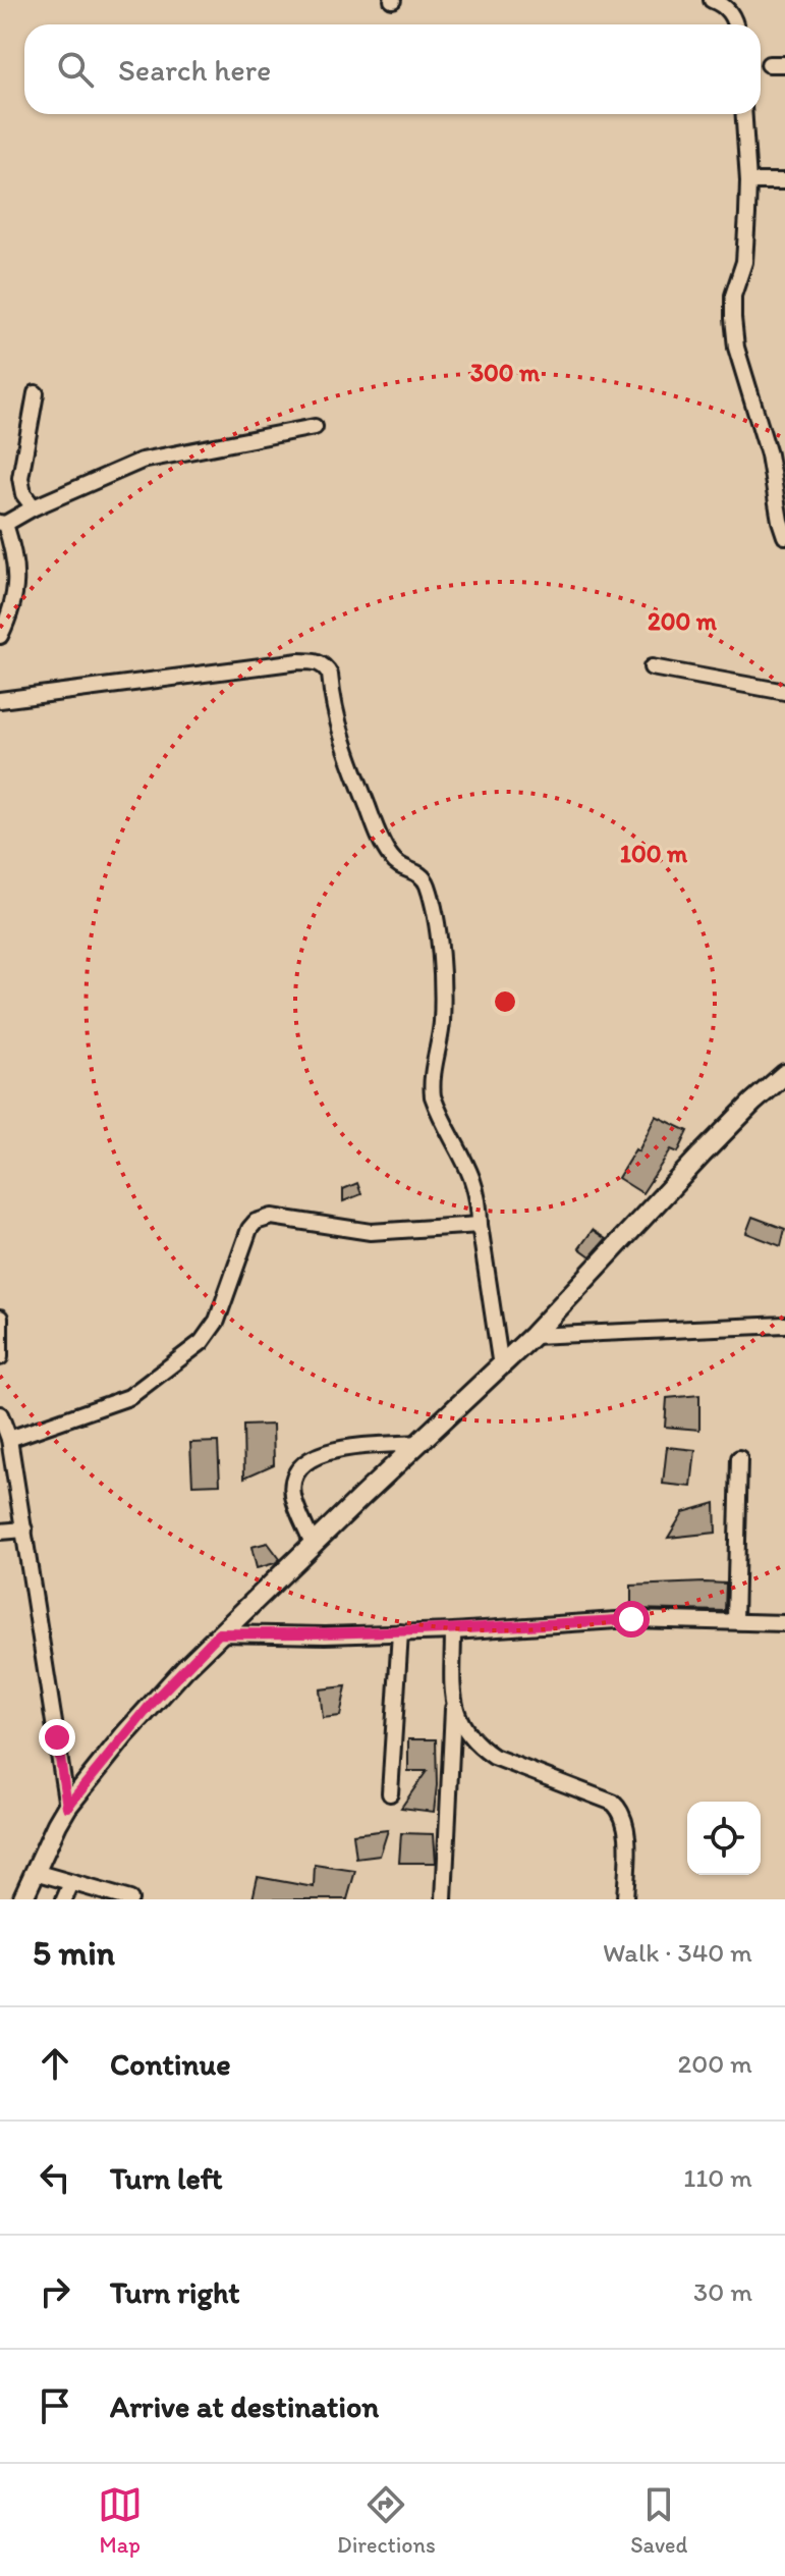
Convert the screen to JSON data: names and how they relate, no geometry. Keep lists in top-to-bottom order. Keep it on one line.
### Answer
{"page":{"search":"Search here","heading":["5 min","Walk · 340 m"],"list":[["Continue","200 m"],["Turn left","110 m"],["Turn right","30 m"],"Arrive at destination"],"nav":["Map","Directions","Saved"]},"rings":["300 m","200 m","100 m"]}
